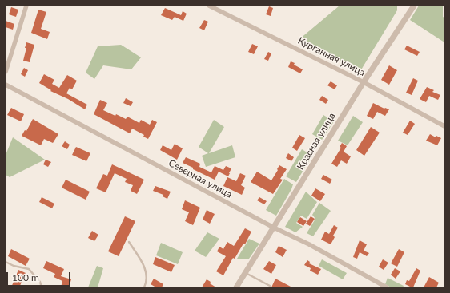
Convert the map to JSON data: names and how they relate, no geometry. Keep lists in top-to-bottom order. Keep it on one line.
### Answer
{"streets":{"street":["Курганная улица","Красная улица","Северная улица"]},"crossings":[["Курганная улица","Красная улица"],["Красная улица","Северная улица"]],"scale_bar":"100 m"}
